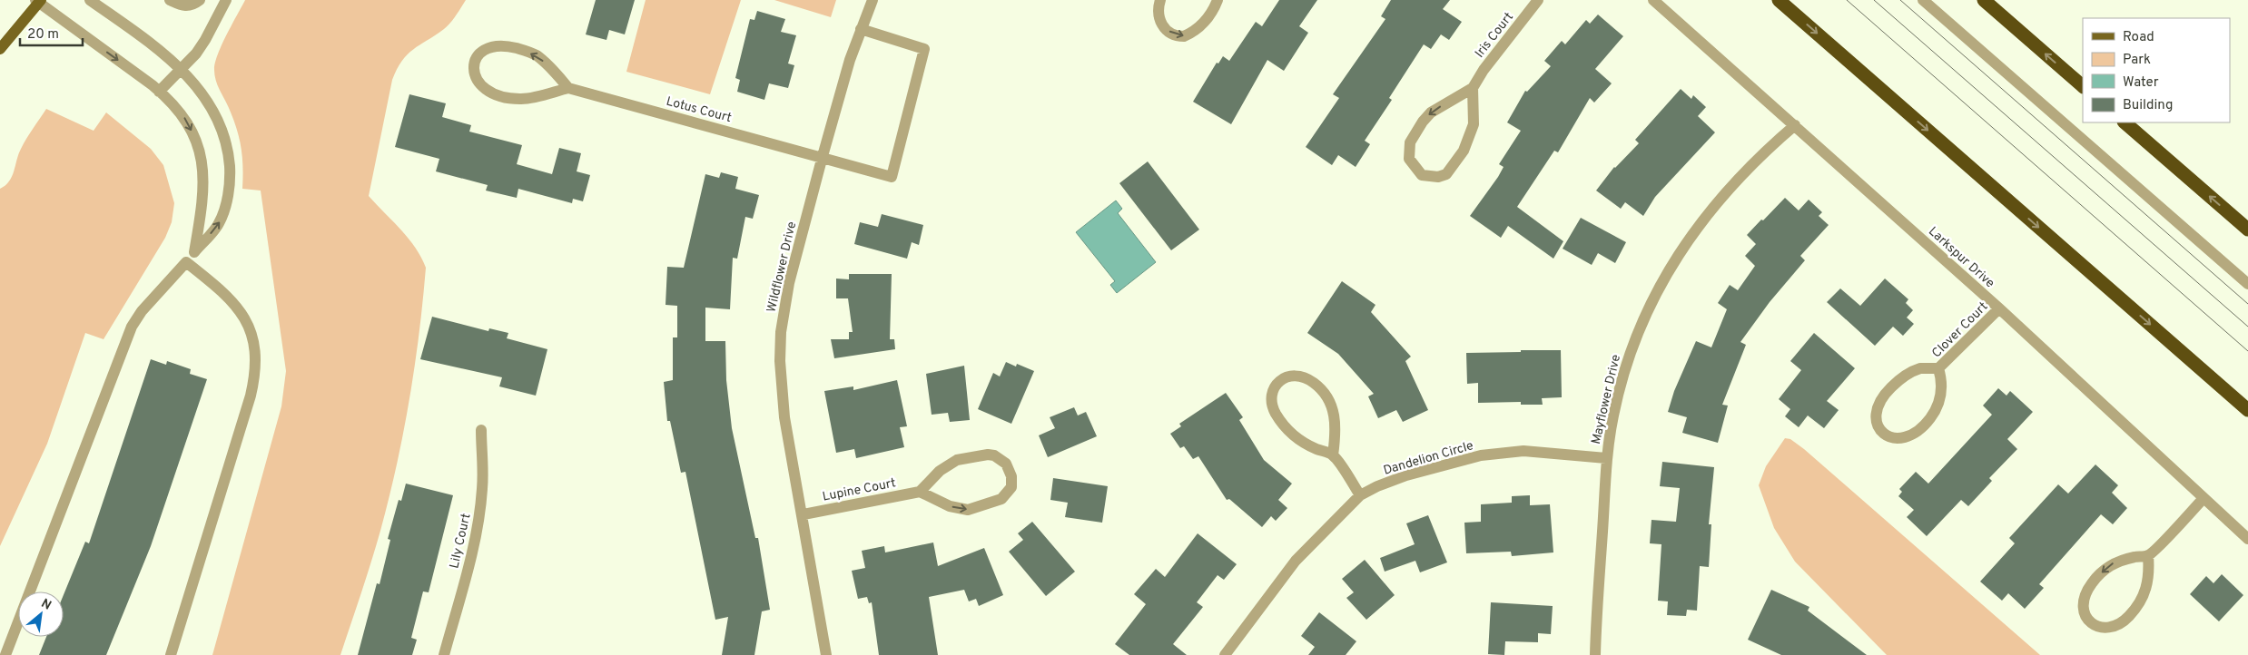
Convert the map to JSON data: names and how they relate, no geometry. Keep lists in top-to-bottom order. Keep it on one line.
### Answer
{"streets":{"street":["Iris Court","Lotus Court","Larkspur Drive","Wildflower Drive","Clover Court","Mayflower Drive","Dandelion Circle","Lupine Court","Lily Court"]},"crossings":[["Lotus Court","Wildflower Drive"],["Larkspur Drive","Clover Court"],["Larkspur Drive","Mayflower Drive"],["Wildflower Drive","Lupine Court"],["Mayflower Drive","Dandelion Circle"]],"legend":["Road","Park","Water","Building"],"scale_bar":"20 m","north":"top right"}
